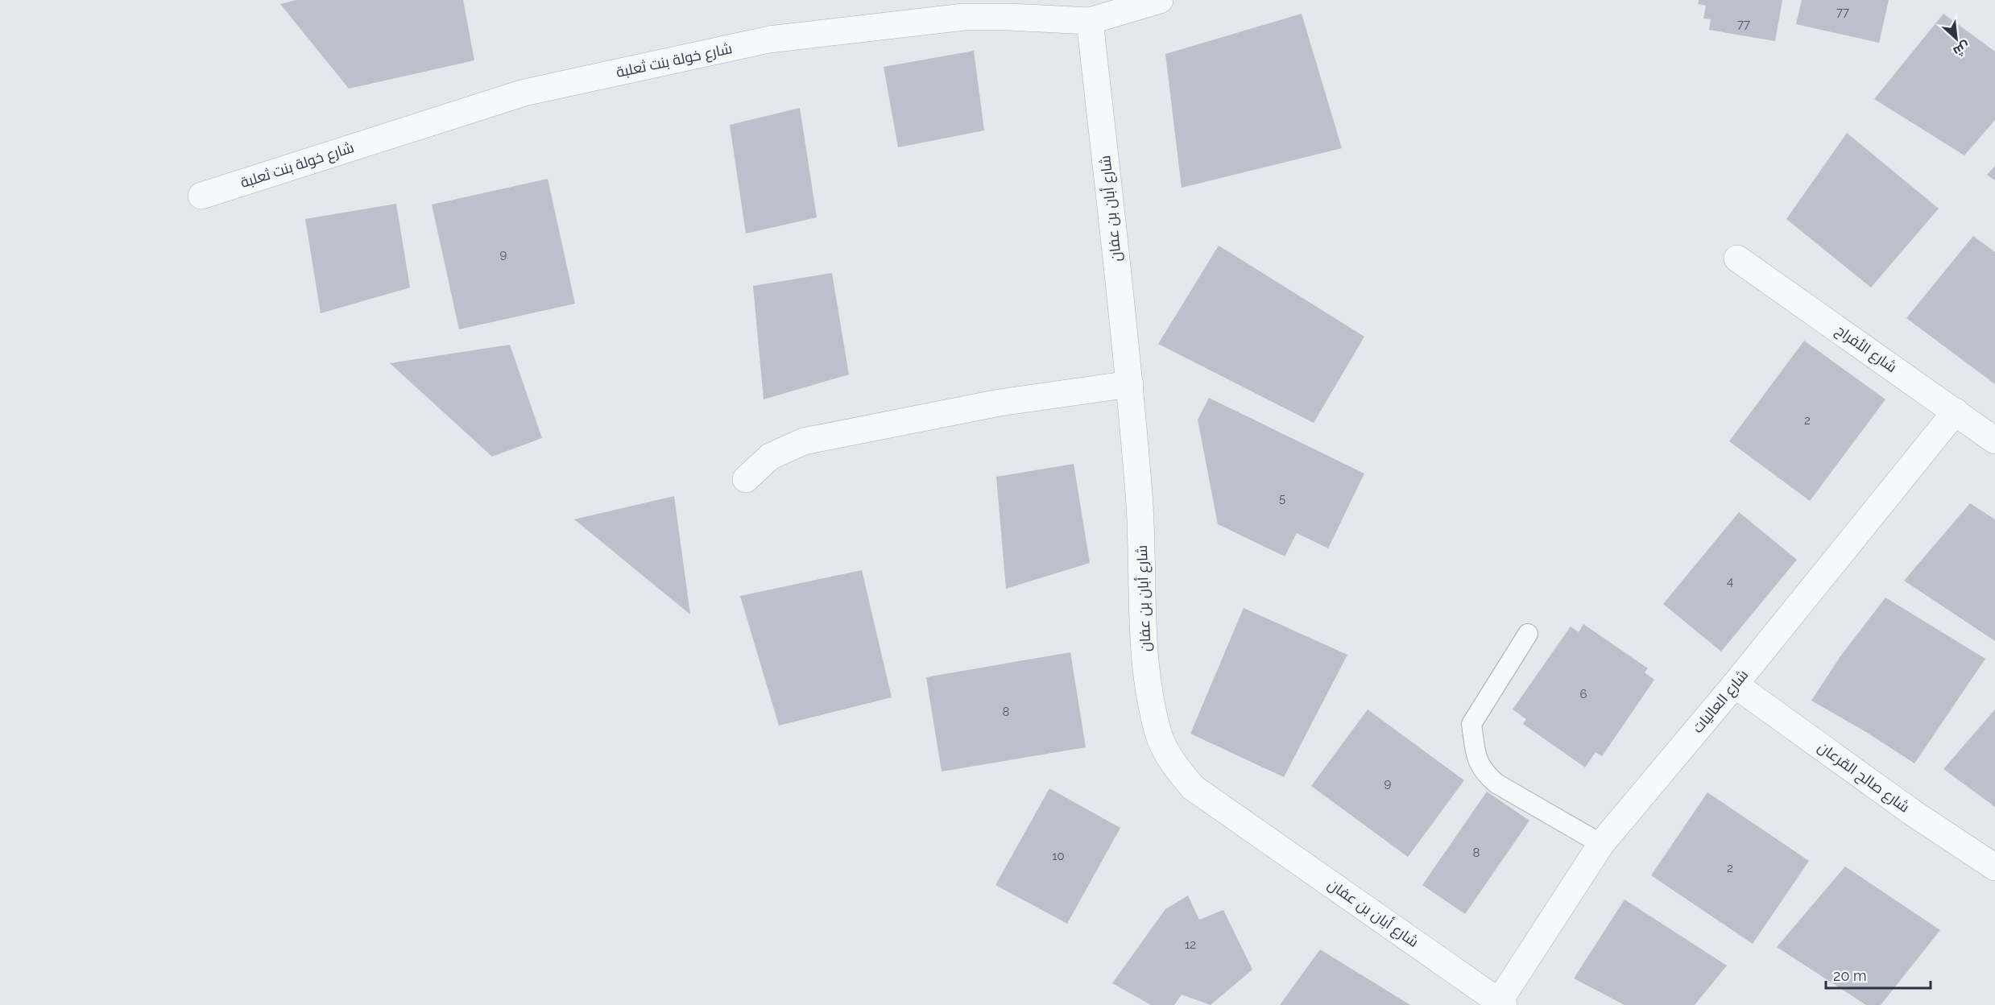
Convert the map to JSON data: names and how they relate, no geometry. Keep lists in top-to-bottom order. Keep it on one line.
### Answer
{"streets":{"street":["شارع خولة بنت ثعلبة","شارع أبان بن عفان","شارع الأفراح","شارع العاليات","شارع صالح القرعان"]},"crossings":[["شارع خولة بنت ثعلبة","شارع أبان بن عفان"],["شارع أبان بن عفان","شارع العاليات"],["شارع الأفراح","شارع العاليات"],["شارع العاليات","شارع صالح القرعان"]],"house_numbers":["77","77","9","2","5","4","6","8","9","8","10","2","12"],"scale_bar":"20 m","north":"bottom right"}
